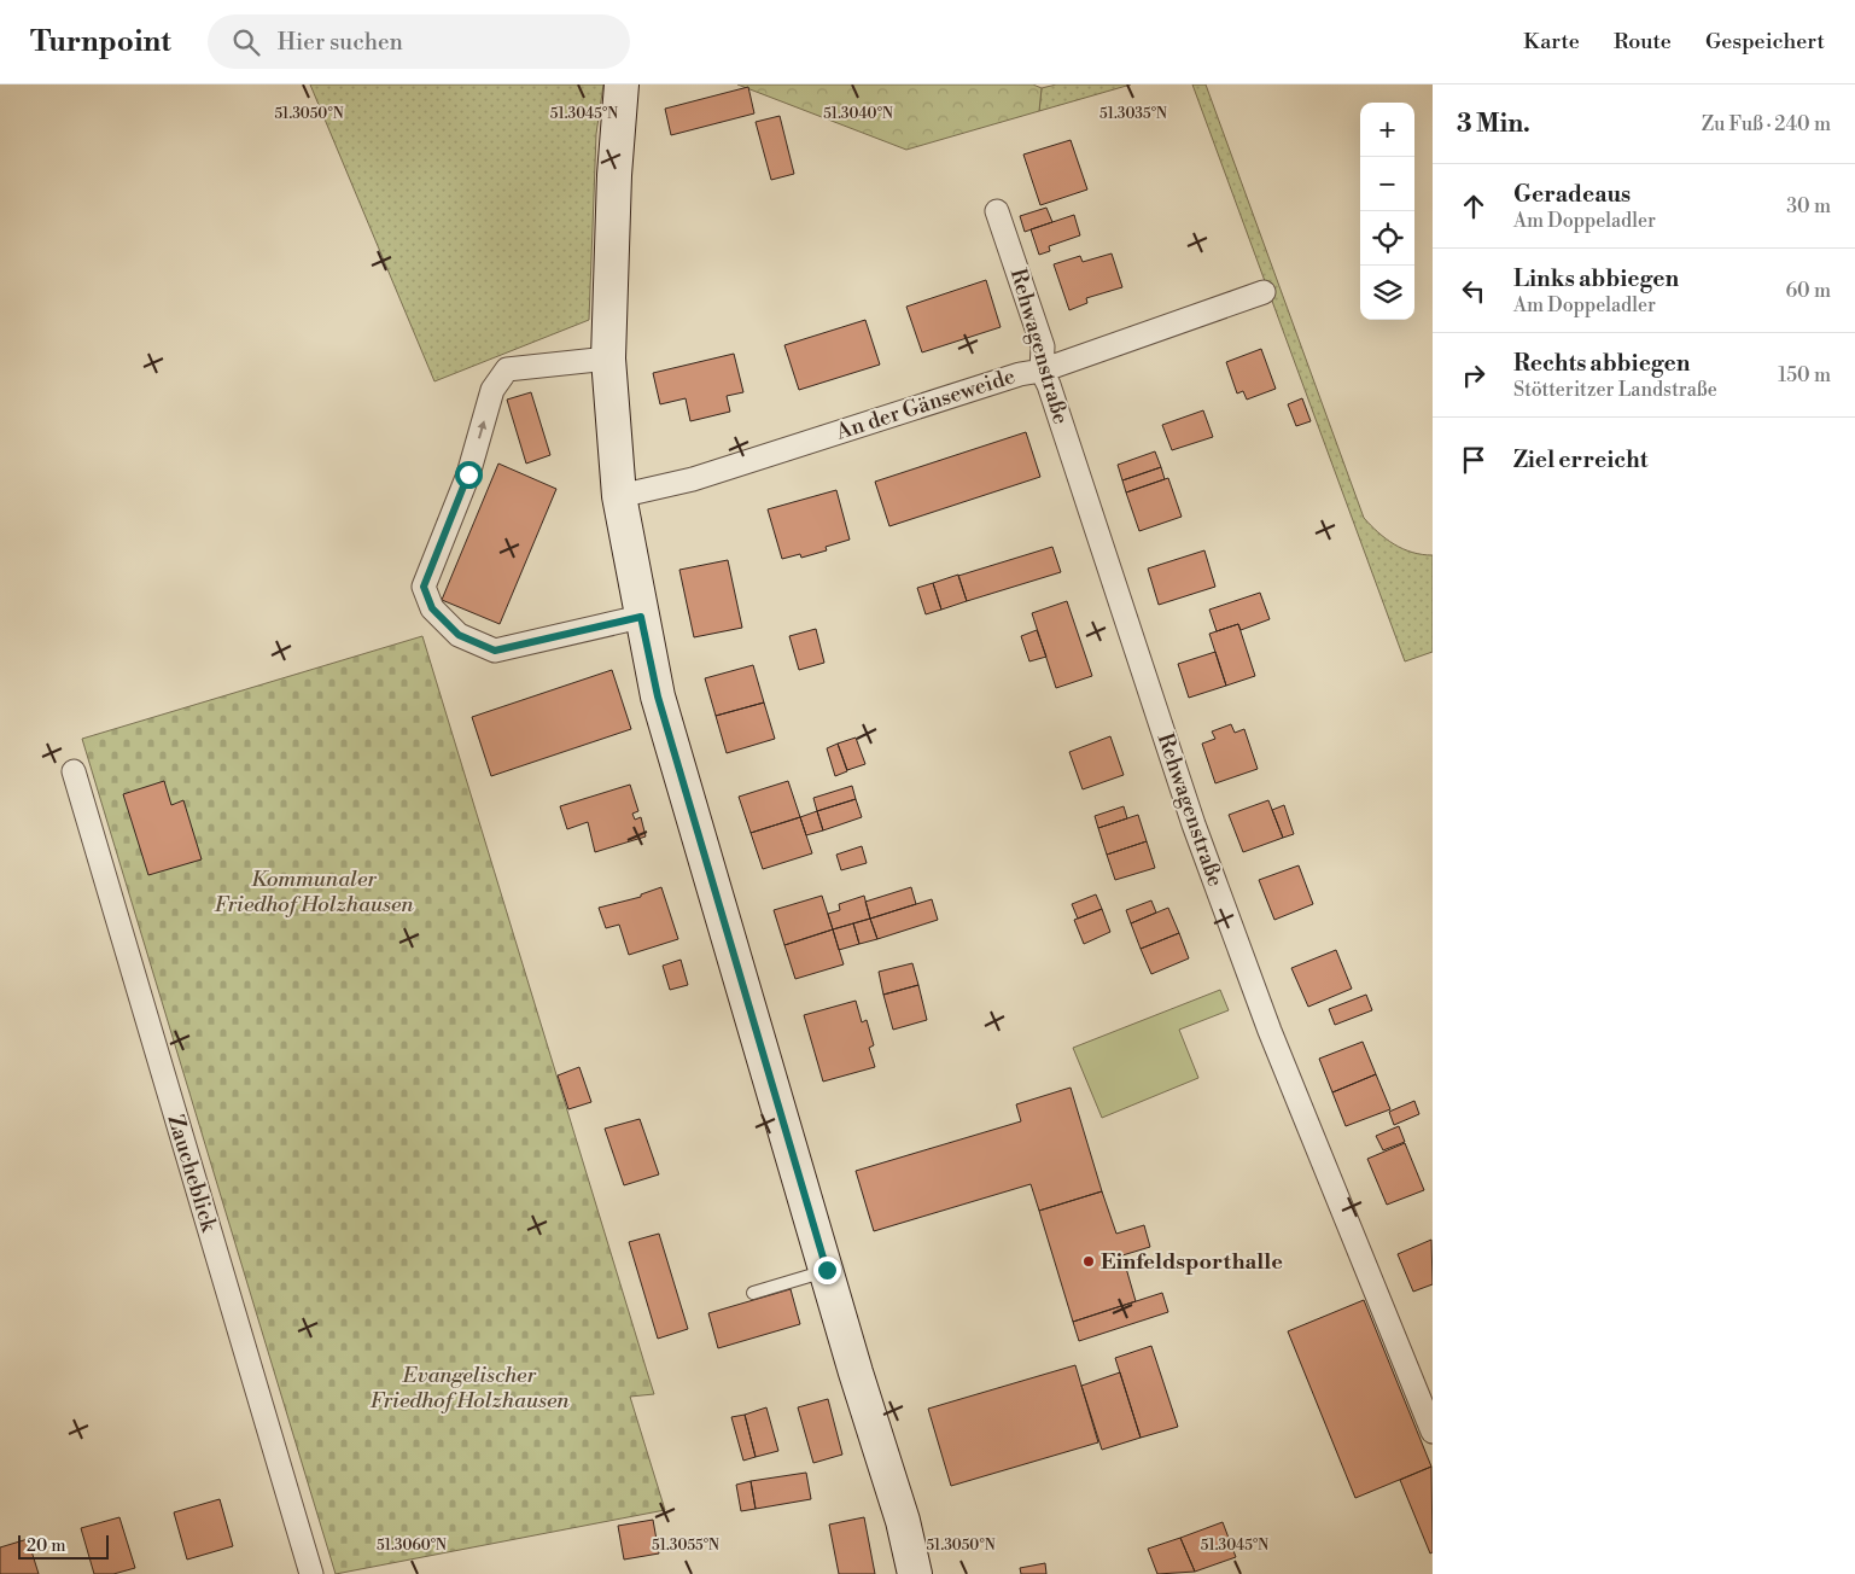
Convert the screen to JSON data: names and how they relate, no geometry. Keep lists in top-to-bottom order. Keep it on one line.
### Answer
{"streets":{"street":["Rehwagenstraße","An der Gänseweide","Zaucheblick"]},"crossings":[["Rehwagenstraße","An der Gänseweide"]],"parks":["Kommunaler Friedhof Holzhausen","Evangelischer Friedhof Holzhausen"],"places":["Einfeldsporthalle"],"scale_bar":"20 m","page":{"header":"Turnpoint","search":"Hier suchen","nav":["Karte","Route","Gespeichert"],"heading":["3 Min.","Zu Fuß · 240 m"],"map_buttons":["+","−"],"list":[["Geradeaus","Am Doppeladler","30 m"],["Links abbiegen","Am Doppeladler","60 m"],["Rechts abbiegen","Stötteritzer Landstraße","150 m"],"Ziel erreicht"],"scale":"20 m"},"coordinates":["51.3040°N","51.3050°N","51.3045°N","51.3035°N","51.3060°N","51.3055°N"]}
